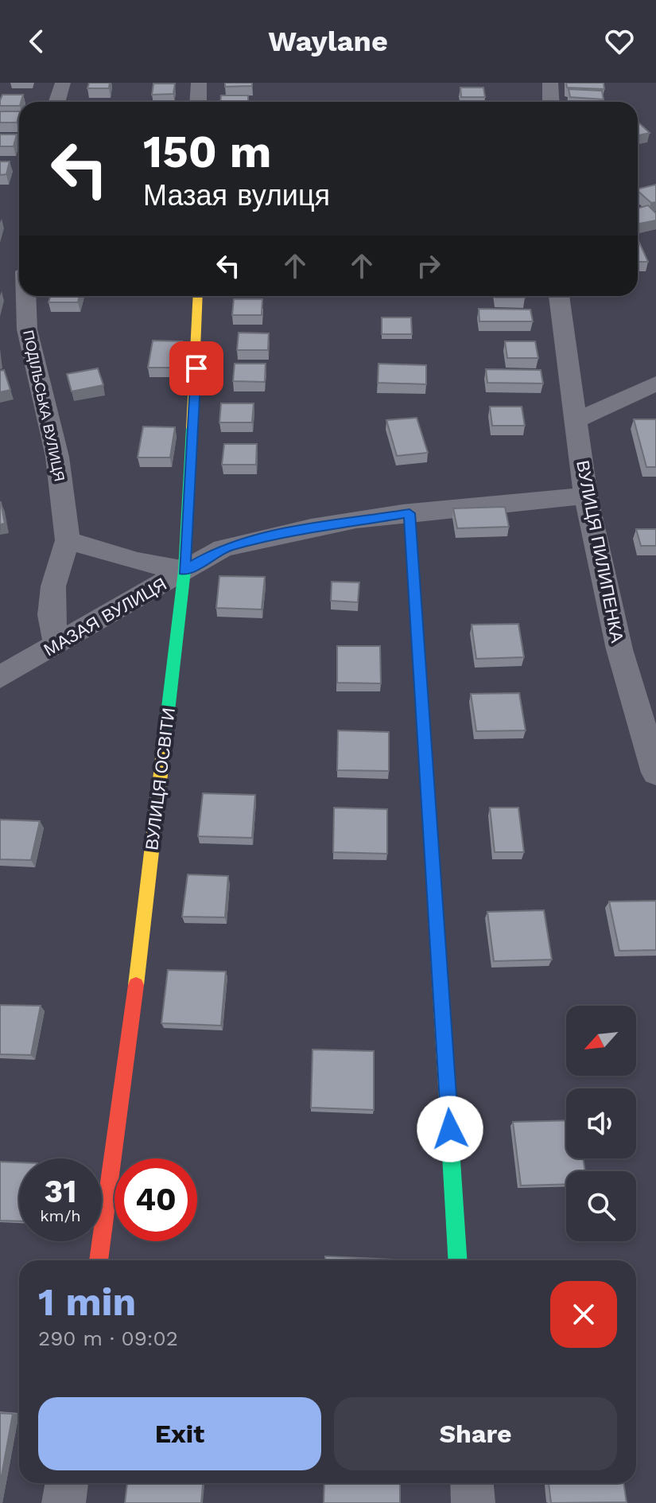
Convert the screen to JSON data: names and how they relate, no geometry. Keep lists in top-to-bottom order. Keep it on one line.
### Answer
{"streets":{"street":["ПОДІЛЬСЬКА ВУЛИЦЯ","ВУЛИЦЯ ПИЛИПЕНКА","МАЗАЯ ВУЛИЦЯ","ВУЛИЦЯ ОСВІТИ"]},"crossings":[["ВУЛИЦЯ ПИЛИПЕНКА","МАЗАЯ ВУЛИЦЯ"],["МАЗАЯ ВУЛИЦЯ","ВУЛИЦЯ ОСВІТИ"]],"north":"bottom left","page":{"header":"Waylane","turn":["150 m","Мазая вулиця"],"speed":"31 km/h","limit":"40","heading":["1 min","290 m · 09:02"],"buttons":["Exit","Share"]}}
